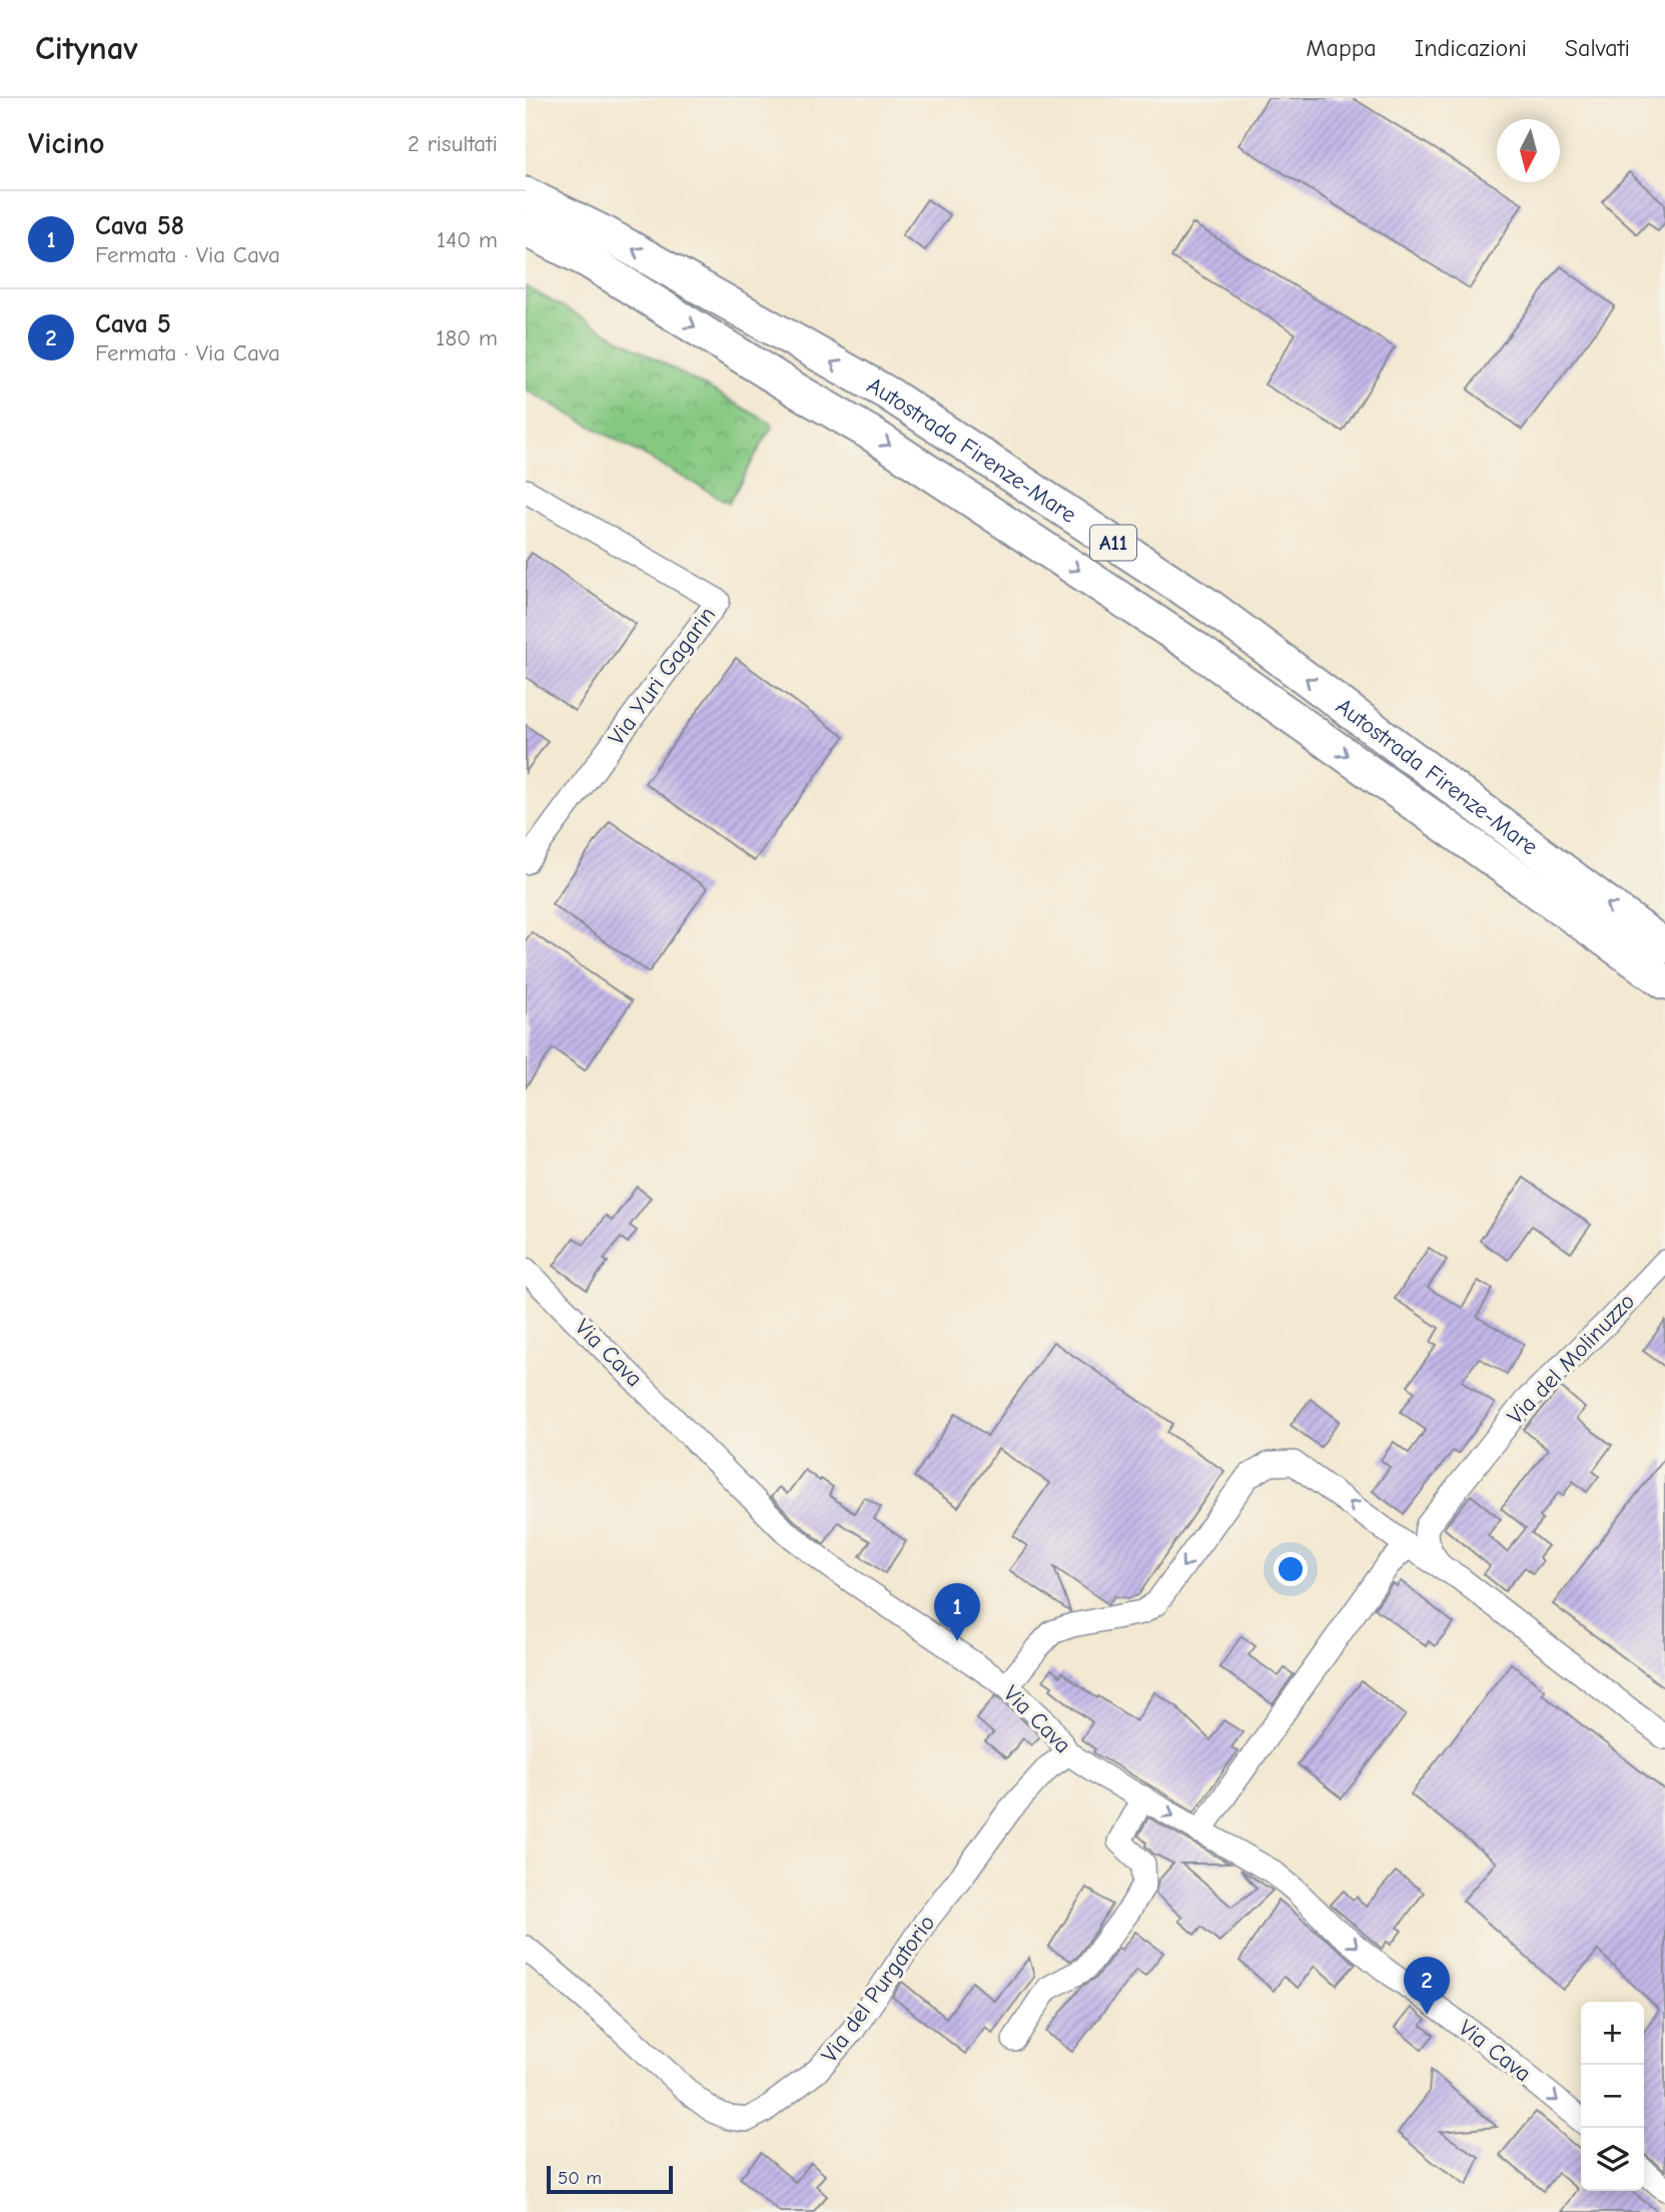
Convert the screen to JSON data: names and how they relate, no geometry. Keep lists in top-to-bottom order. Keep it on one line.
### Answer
{"streets":{"highway":["Autostrada Firenze-Mare","A11"],"street":["Via Yuri Gagarin","Via Cava","Via del Molinuzzo","Via del Purgatorio"]},"crossings":[["Via Cava","Via del Purgatorio"]],"one_way":["Via Cava"],"scale_bar":"50 m","north":"bottom","page":{"header":"Citynav","nav":["Mappa","Indicazioni","Salvati"],"heading":["Vicino","2 risultati"],"list":[{"mark":"1","name":"Cava 58","note":"Fermata · Via Cava","value":"140 m"},{"mark":"2","name":"Cava 5","note":"Fermata · Via Cava","value":"180 m"}],"pins":["1","2"],"map_buttons":["+","−"],"scale":"50 m"}}
